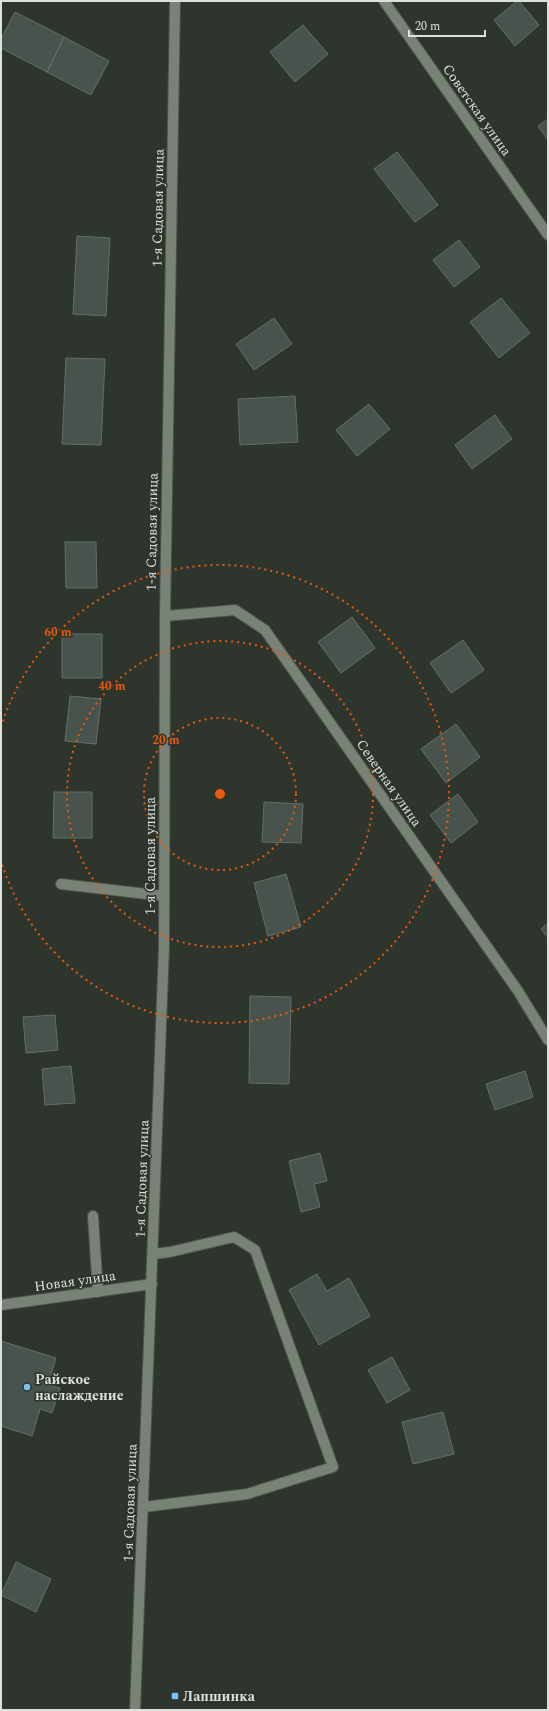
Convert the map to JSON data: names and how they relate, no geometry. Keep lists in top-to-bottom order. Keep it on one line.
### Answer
{"streets":{"street":["Советская улица","1-я Садовая улица","Северная улица","Новая улица"]},"crossings":[["1-я Садовая улица","Северная улица"],["1-я Садовая улица","Новая улица"]],"places":{"other":["Райское наслаждение"],"transit":["Лапшинка"]},"scale_bar":"20 m","rings":["60 m","40 m","20 m"]}
